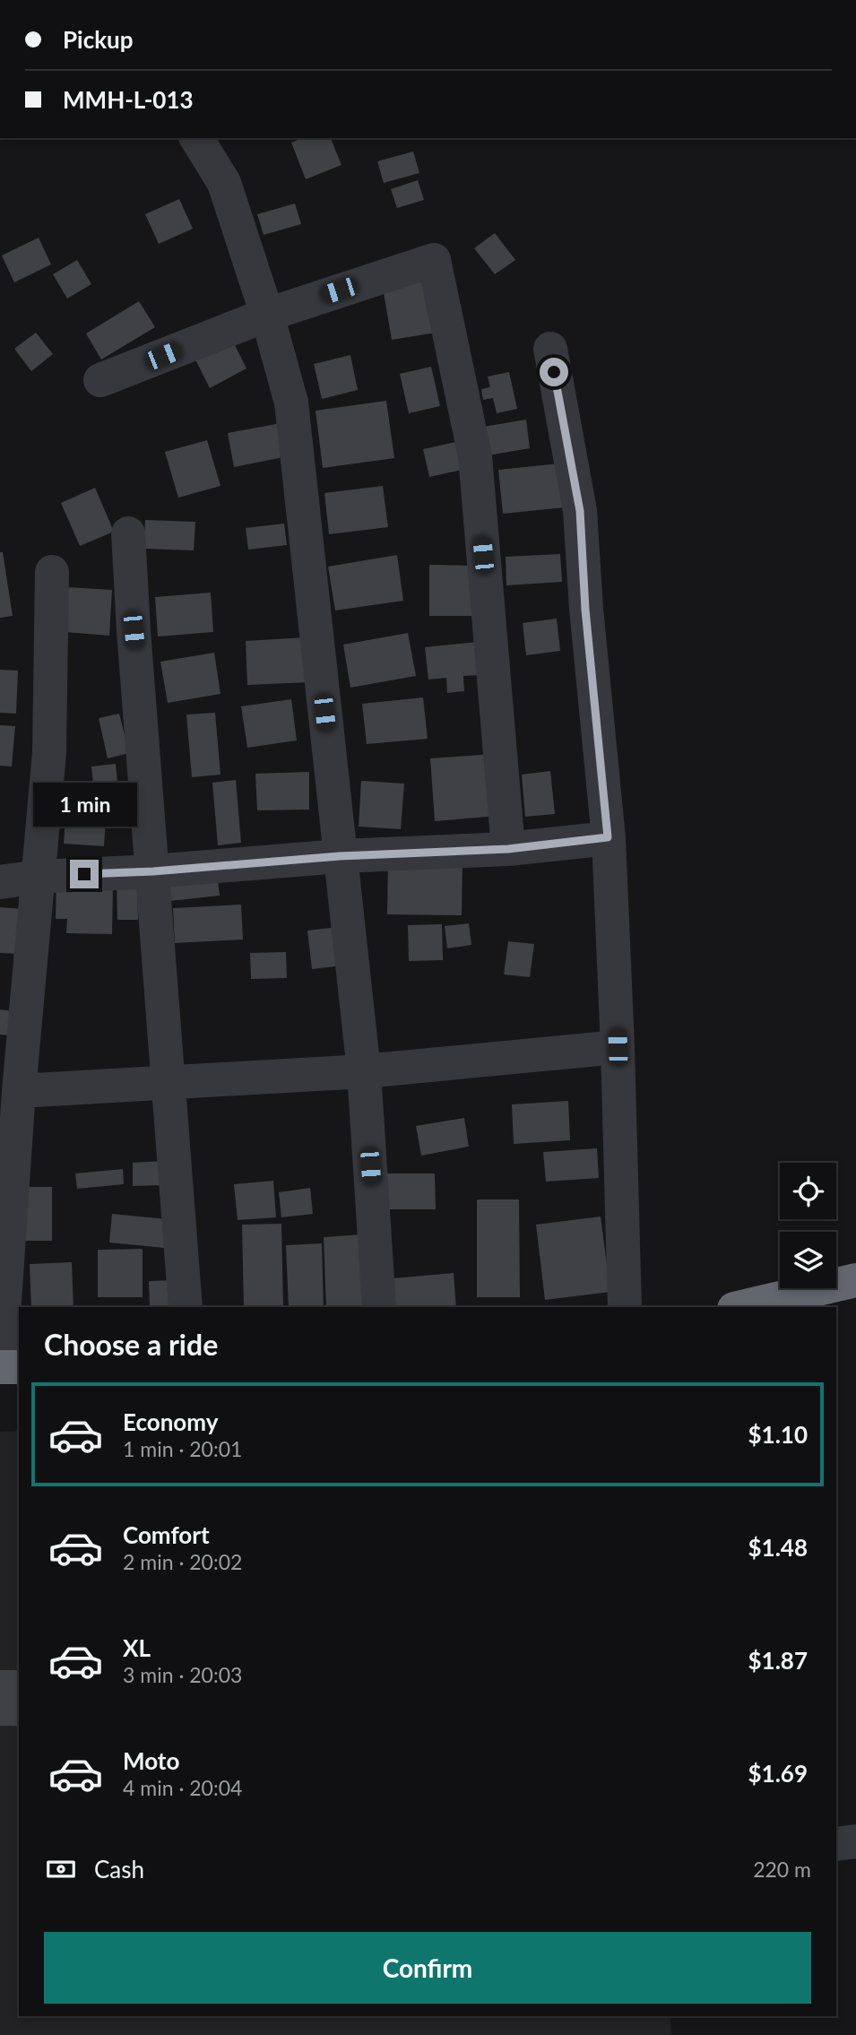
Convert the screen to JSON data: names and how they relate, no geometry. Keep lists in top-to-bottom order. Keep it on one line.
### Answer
{"page":{"banner":["Pickup","MMH-L-013"],"bubble":"1 min","heading":"Choose a ride","list":[{"name":"Economy","note":"1 min · 20:01","value":"$1.10"},{"name":"Comfort","note":"2 min · 20:02","value":"$1.48"},{"name":"XL","note":"3 min · 20:03","value":"$1.87"},{"name":"Moto","note":"4 min · 20:04","value":"$1.69"}],"pay":["Cash","220 m"],"buttons":"Confirm"}}
